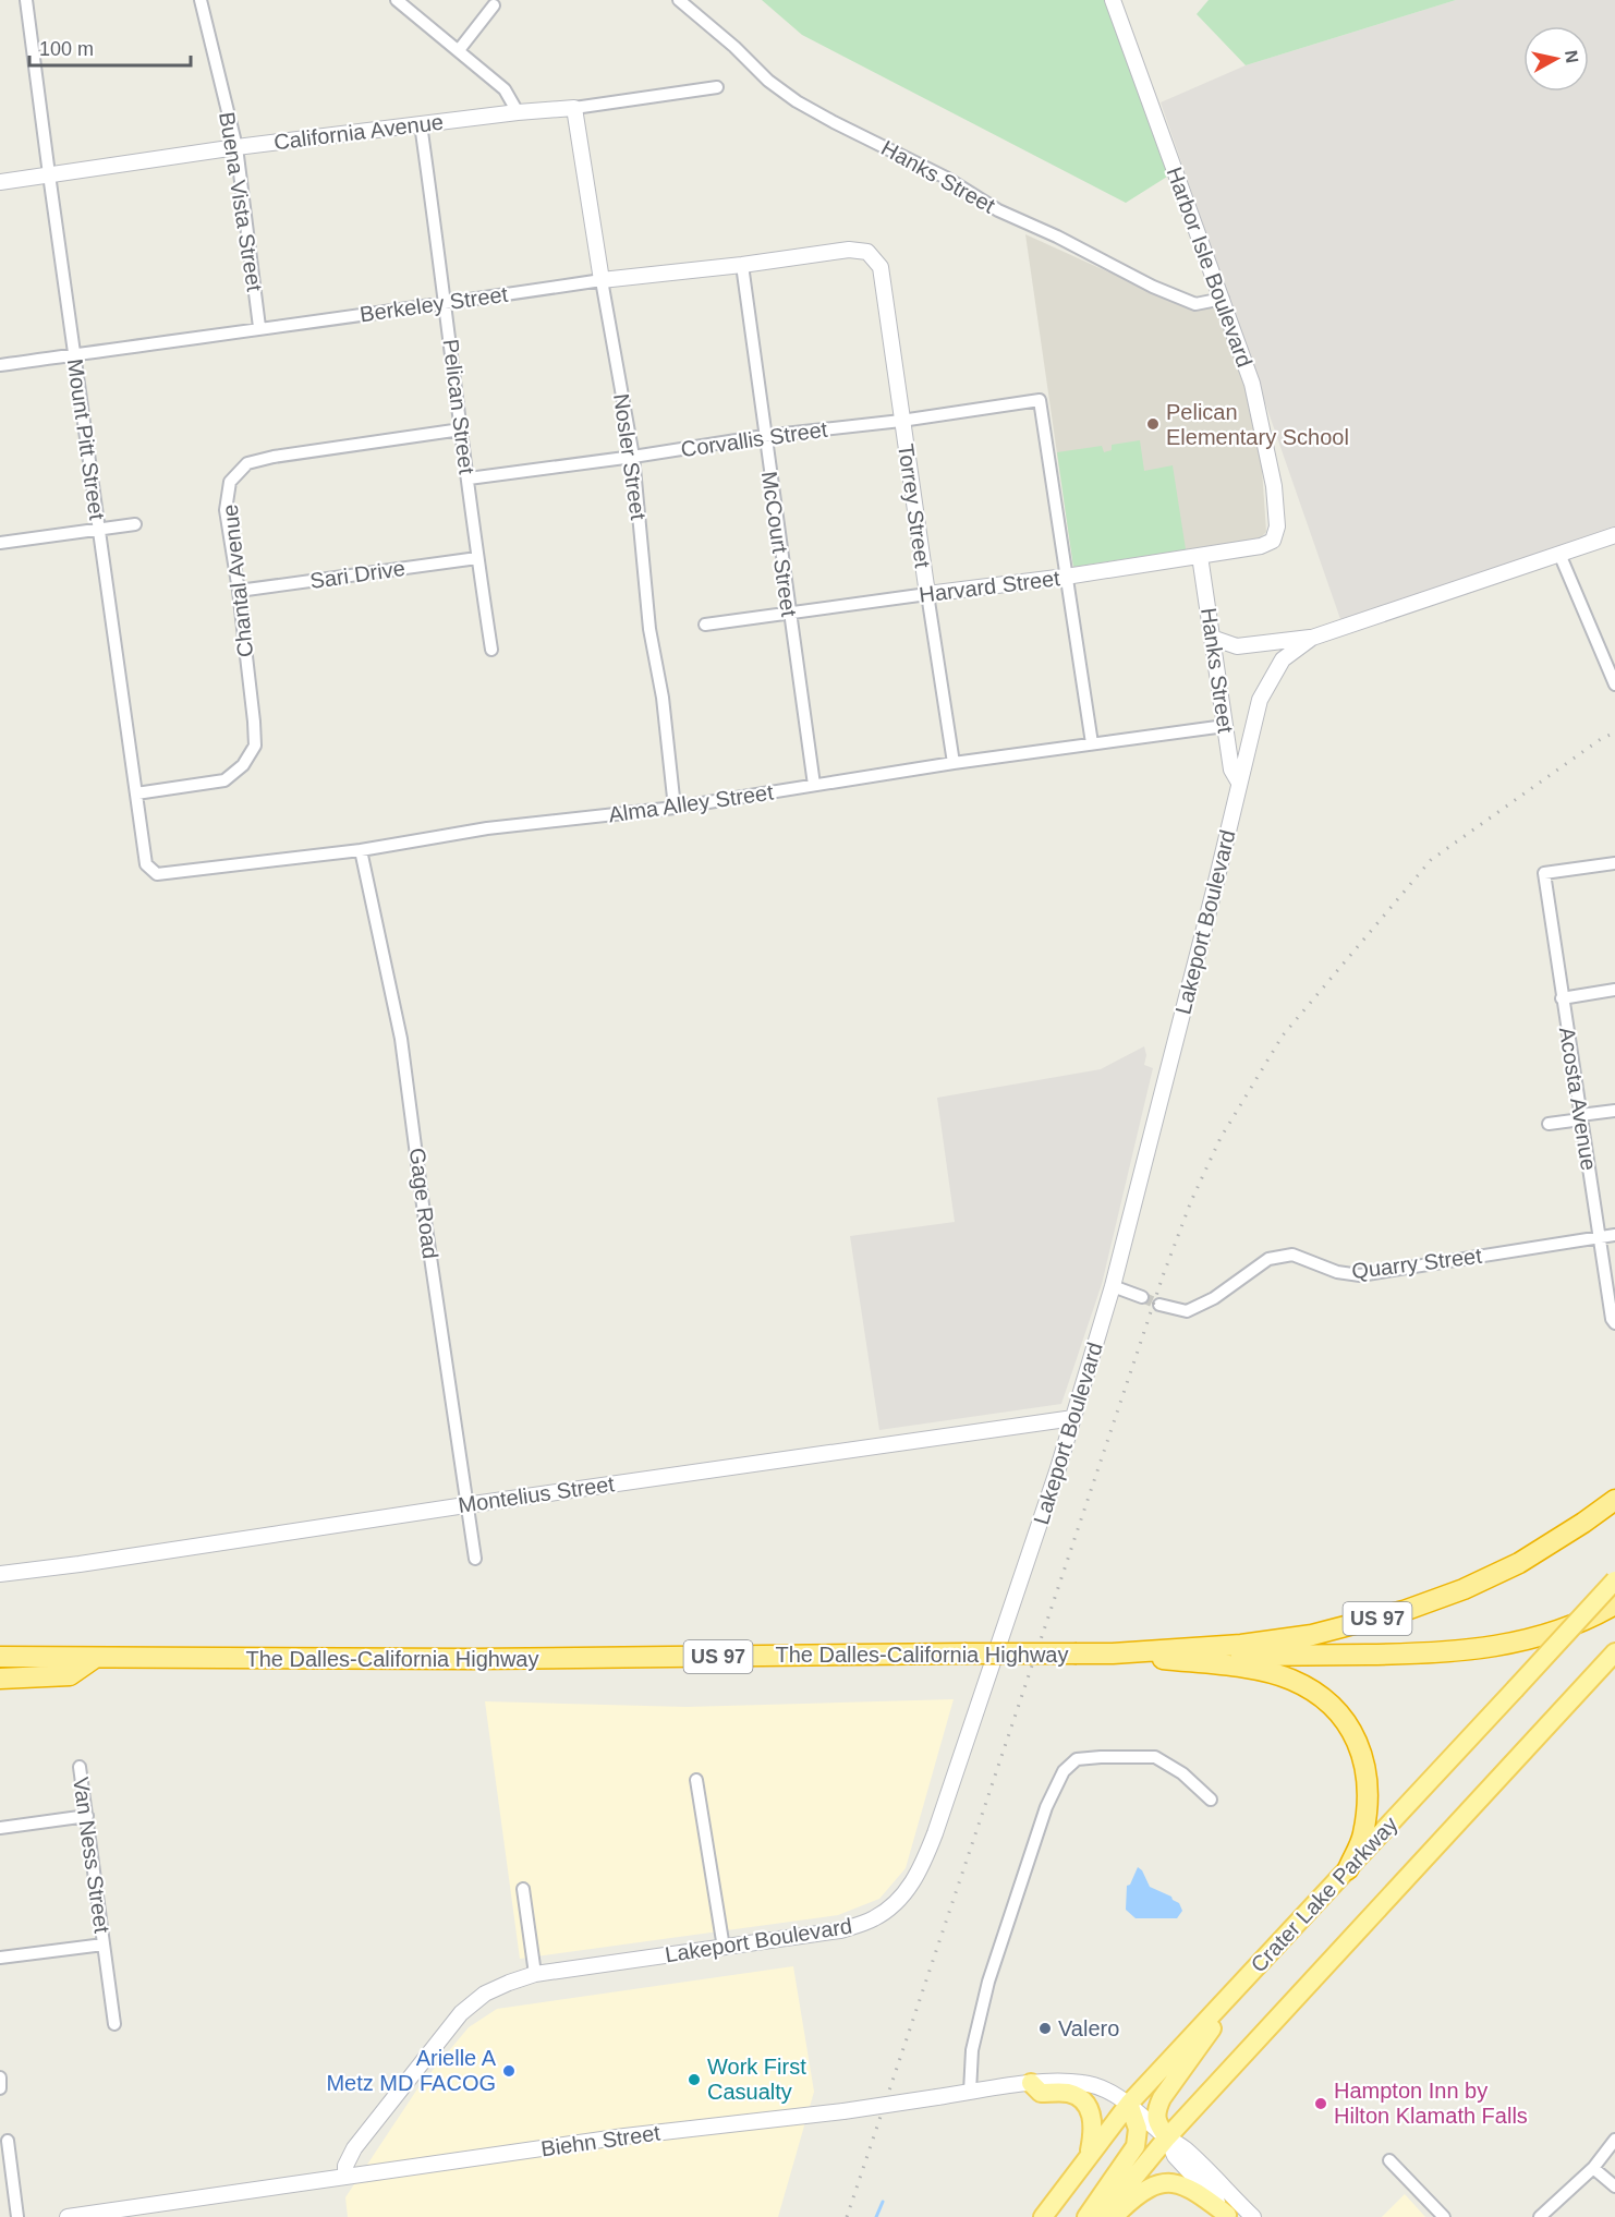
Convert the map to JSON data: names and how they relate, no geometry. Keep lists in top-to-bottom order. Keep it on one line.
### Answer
{"streets":{"highway":["US 97","The Dalles-California Highway"],"main road":["Crater Lake Parkway"],"street":["California Avenue","Hanks Street","Buena Vista Street","Harbor Isle Boulevard","Berkeley Street","Pelican Street","Mount Pitt Street","Corvallis Street","Nosler Street","Torrey Street","McCourt Street","Sari Drive","Chantal Avenue","Harvard Street","Alma Alley Street","Lakeport Boulevard","Acosta Avenue","Gage Road","Quarry Street","Montelius Street","Van Ness Street","Biehn Street"]},"crossings":[["California Avenue","Buena Vista Street"],["California Avenue","Pelican Street"],["California Avenue","Mount Pitt Street"],["California Avenue","Nosler Street"],["Hanks Street","Harbor Isle Boulevard"],["Hanks Street","Harvard Street"],["Hanks Street","Alma Alley Street"],["Hanks Street","Lakeport Boulevard"],["Buena Vista Street","Berkeley Street"],["Harbor Isle Boulevard","Harvard Street"],["Berkeley Street","Pelican Street"],["Berkeley Street","Mount Pitt Street"],["Berkeley Street","Nosler Street"],["Berkeley Street","Torrey Street"],["Berkeley Street","McCourt Street"],["Pelican Street","Corvallis Street"],["Pelican Street","Sari Drive"],["Pelican Street","Chantal Avenue"],["Mount Pitt Street","Chantal Avenue"],["Mount Pitt Street","Alma Alley Street"],["Corvallis Street","Nosler Street"],["Corvallis Street","Torrey Street"],["Corvallis Street","McCourt Street"],["Corvallis Street","Harvard Street"],["Nosler Street","Alma Alley Street"],["Torrey Street","Harvard Street"],["Torrey Street","Alma Alley Street"],["McCourt Street","Harvard Street"],["McCourt Street","Alma Alley Street"],["Sari Drive","Chantal Avenue"],["Alma Alley Street","Gage Road"],["Lakeport Boulevard","Montelius Street"],["Lakeport Boulevard","Biehn Street"],["Acosta Avenue","Quarry Street"],["Gage Road","Montelius Street"],["US 97","The Dalles-California Highway"],["Crater Lake Parkway","Biehn Street"]],"places":["Pelican Elementary School","Valero","Arielle A Metz MD FACOG","Work First Casualty","Hampton Inn by Hilton Klamath Falls"],"scale_bar":"100 m","north":"right"}
